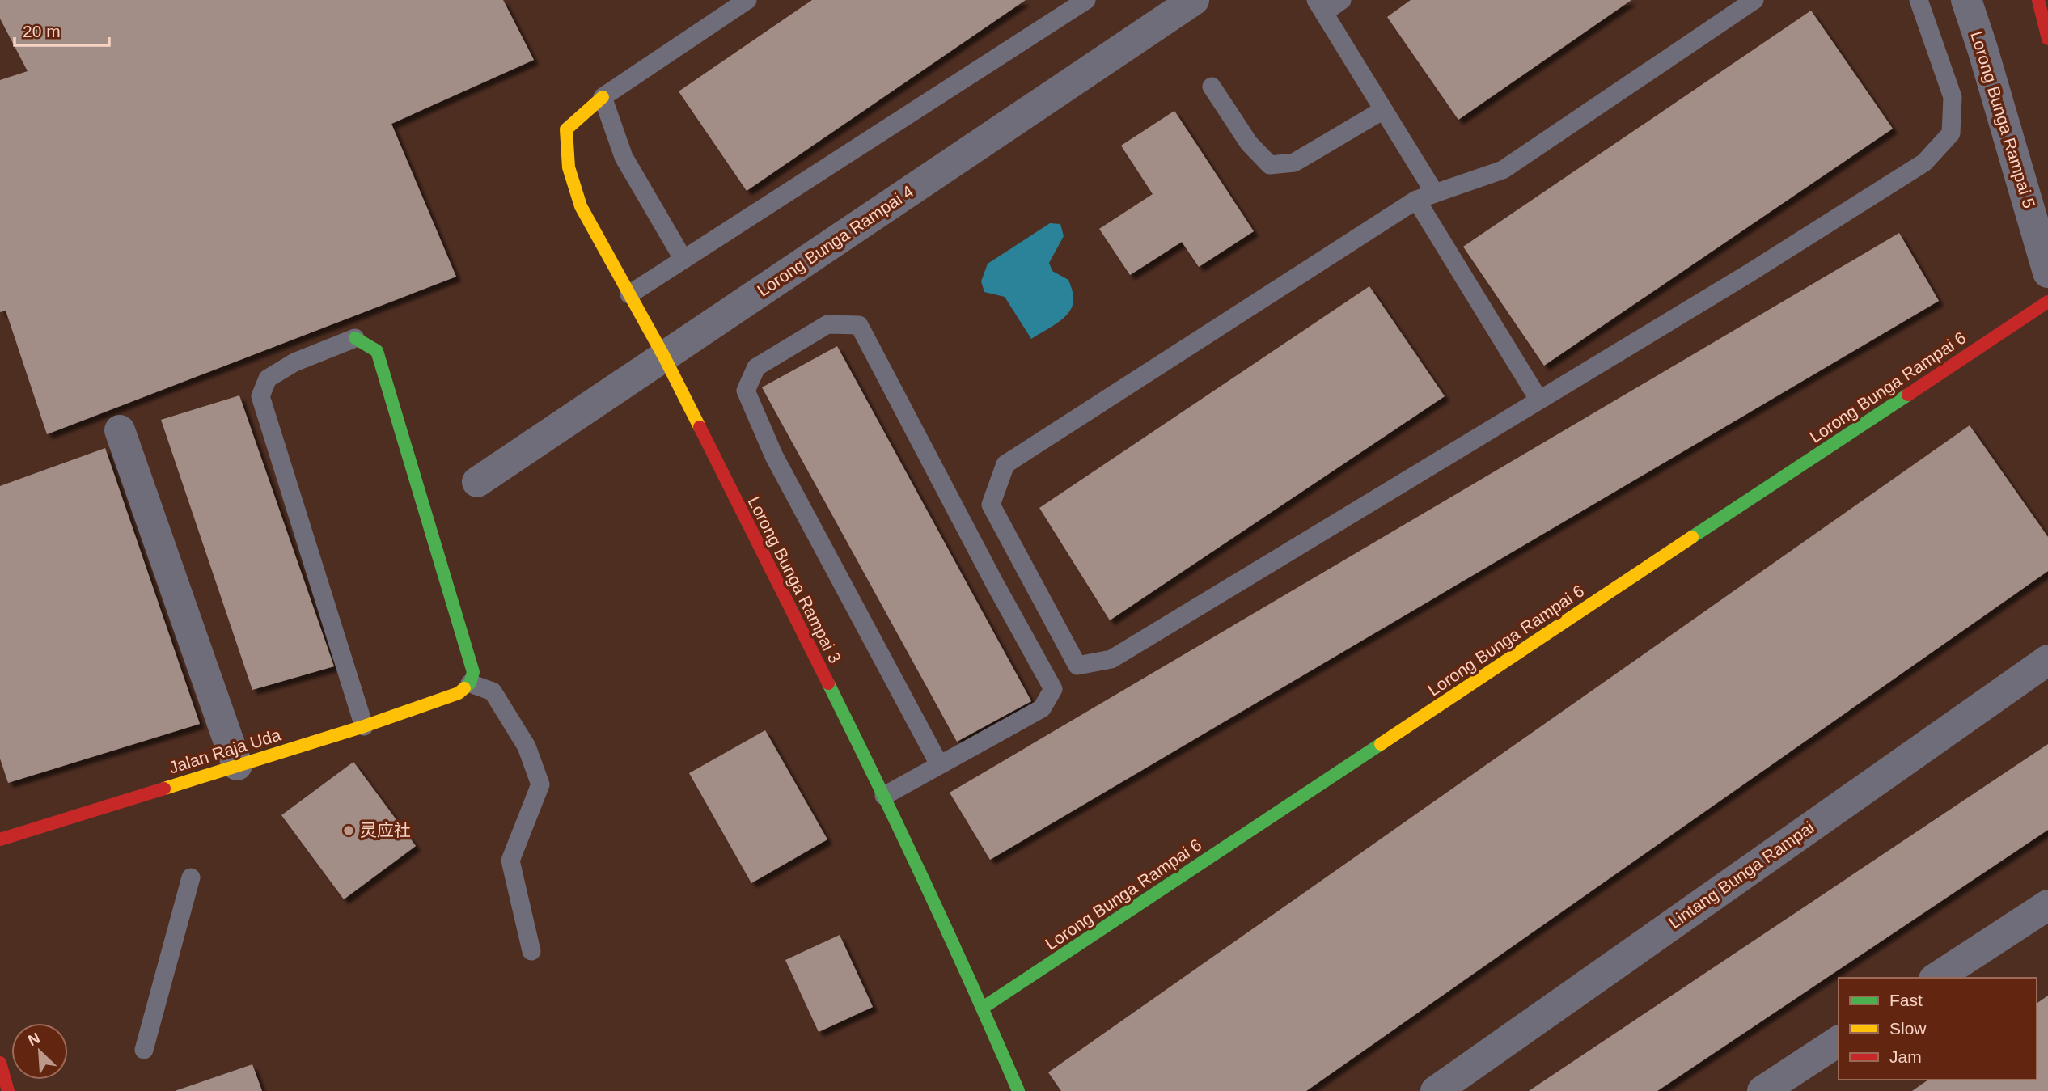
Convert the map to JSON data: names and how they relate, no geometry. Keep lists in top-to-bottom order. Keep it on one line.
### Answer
{"streets":{"street":["Lorong Bunga Rampai 5","Lorong Bunga Rampai 4","Lorong Bunga Rampai 6","Lorong Bunga Rampai 3","Jalan Raja Uda","Lintang Bunga Rampai"]},"crossings":[["Lorong Bunga Rampai 4","Lorong Bunga Rampai 3"],["Lorong Bunga Rampai 6","Lorong Bunga Rampai 3"]],"places":["灵应社"],"legend":["Fast","Slow","Jam"],"scale_bar":"20 m","north":"top left"}
